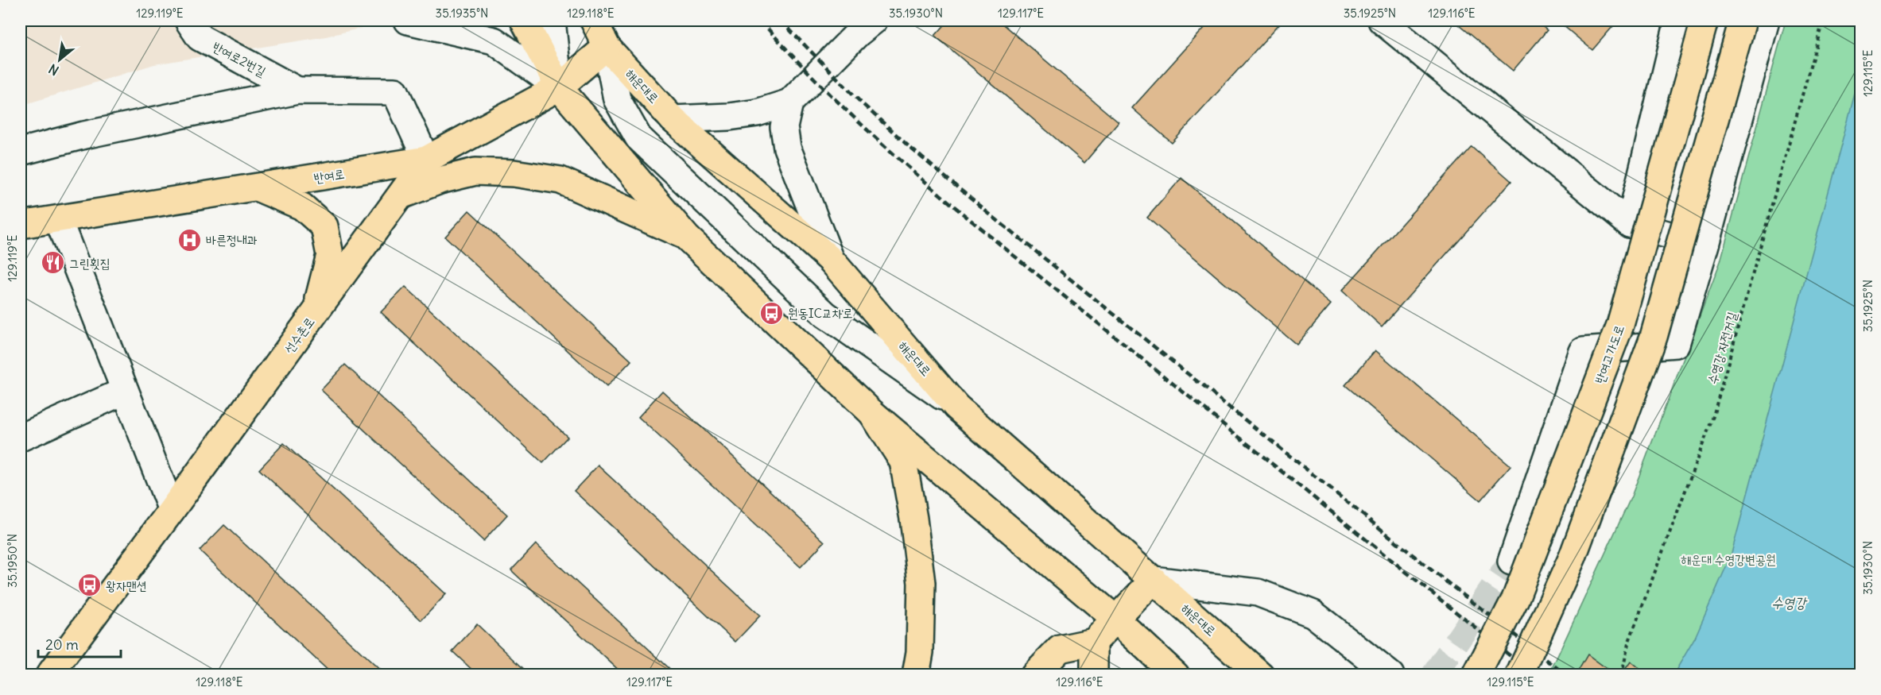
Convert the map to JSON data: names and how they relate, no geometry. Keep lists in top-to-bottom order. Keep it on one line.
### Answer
{"streets":{"main road":["해운대로","반여로","선수촌로","반여고가도로"],"street":["반여로2번길"],"path":["수영강 자전거길"]},"crossings":[["해운대로","반여로"],["반여로","선수촌로"]],"water":["수영강"],"parks":["해운대 수영강변공원"],"places":{"hospital":["바른정내과"],"restaurant":["그린횟집"],"bus stop":["원동IC교차로","왕자맨션"]},"scale_bar":"20 m","north":"bottom left","coordinates":["129.119°E","35.1935°N","129.118°E","35.1930°N","129.117°E","35.1925°N","129.116°E","129.115°E","35.1950°N"]}
